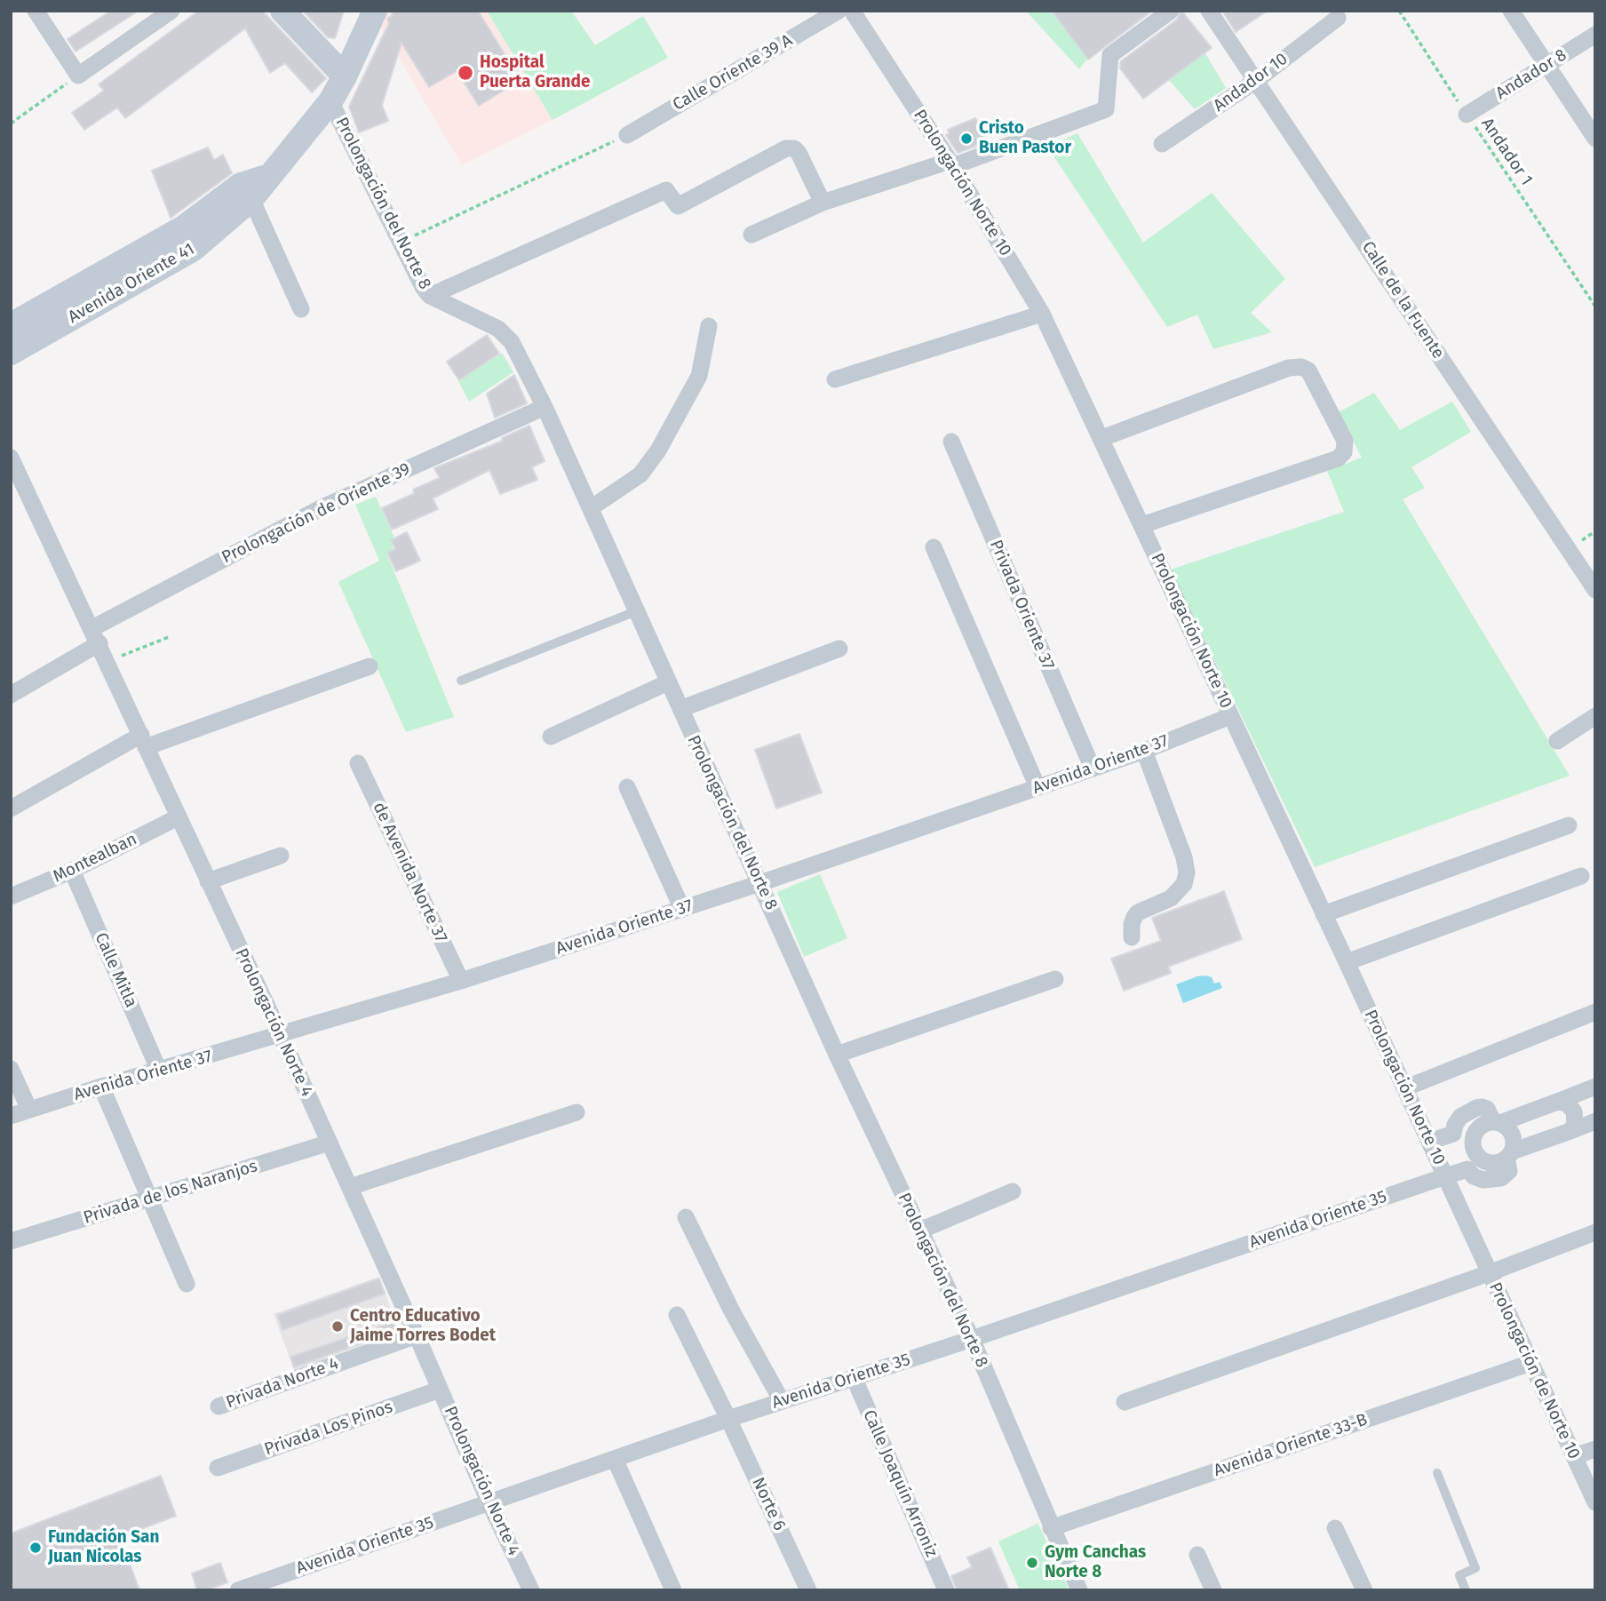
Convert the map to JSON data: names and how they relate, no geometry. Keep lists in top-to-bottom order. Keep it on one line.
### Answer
{"streets":{"street":["Calle Oriente 39 A","Andador 8","Andador 10","Prolongación Norte 10","Prolongación del Norte 8","Avenida Oriente 41","Calle de la Fuente","Prolongación de Oriente 39","Privada Oriente 37","Avenida Oriente 37","Montealban","de Avenida Norte 37","Calle Mitla","Prolongación Norte 4","Privada de los Naranjos","Avenida Oriente 35","Prolongación de Norte 10","Privada Norte 4","Privada Los Pinos","Avenida Oriente 33-B","Calle Joaquín Arroniz","Norte 6"],"path":["Andador 1"]},"crossings":[["Andador 8","Andador 1"],["Andador 10","Calle de la Fuente"],["Prolongación Norte 10","Avenida Oriente 37"],["Prolongación Norte 10","Avenida Oriente 35"],["Prolongación Norte 10","Prolongación de Norte 10"],["Prolongación del Norte 8","Avenida Oriente 41"],["Prolongación del Norte 8","Prolongación de Oriente 39"],["Prolongación del Norte 8","Avenida Oriente 37"],["Prolongación del Norte 8","Avenida Oriente 35"],["Prolongación del Norte 8","Avenida Oriente 33-B"],["Prolongación de Oriente 39","Prolongación Norte 4"],["Privada Oriente 37","Avenida Oriente 37"],["Avenida Oriente 37","de Avenida Norte 37"],["Avenida Oriente 37","Calle Mitla"],["Avenida Oriente 37","Prolongación Norte 4"],["Montealban","Calle Mitla"],["Montealban","Prolongación Norte 4"],["Prolongación Norte 4","Privada de los Naranjos"],["Prolongación Norte 4","Avenida Oriente 35"],["Prolongación Norte 4","Privada Norte 4"],["Prolongación Norte 4","Privada Los Pinos"],["Avenida Oriente 35","Calle Joaquín Arroniz"],["Avenida Oriente 35","Norte 6"],["Prolongación de Norte 10","Avenida Oriente 33-B"]],"places":["Hospital Puerta Grande","Cristo Buen Pastor","Centro Educativo Jaime Torres Bodet","Fundación San Juan Nicolas","Gym Canchas Norte 8"]}
